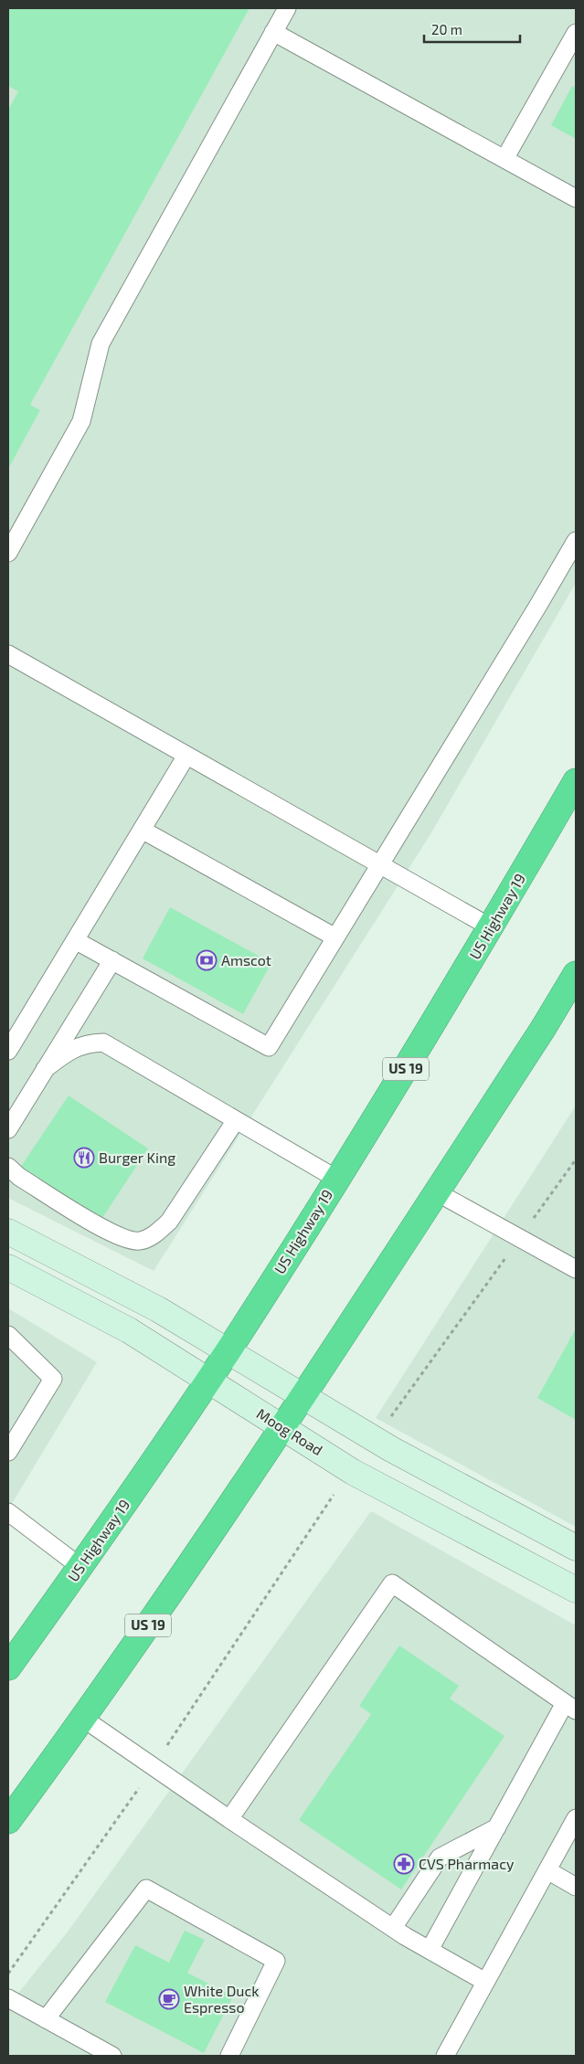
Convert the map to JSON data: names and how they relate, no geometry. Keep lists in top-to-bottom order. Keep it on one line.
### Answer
{"streets":{"highway":["US Highway 19","US 19"],"street":["Moog Road"]},"crossings":[["US Highway 19","Moog Road"],["US 19","Moog Road"]],"places":{"bank":["Amscot"],"restaurant":["Burger King"],"pharmacy":["CVS Pharmacy"],"cafe":["White Duck Espresso"]},"scale_bar":"20 m"}
